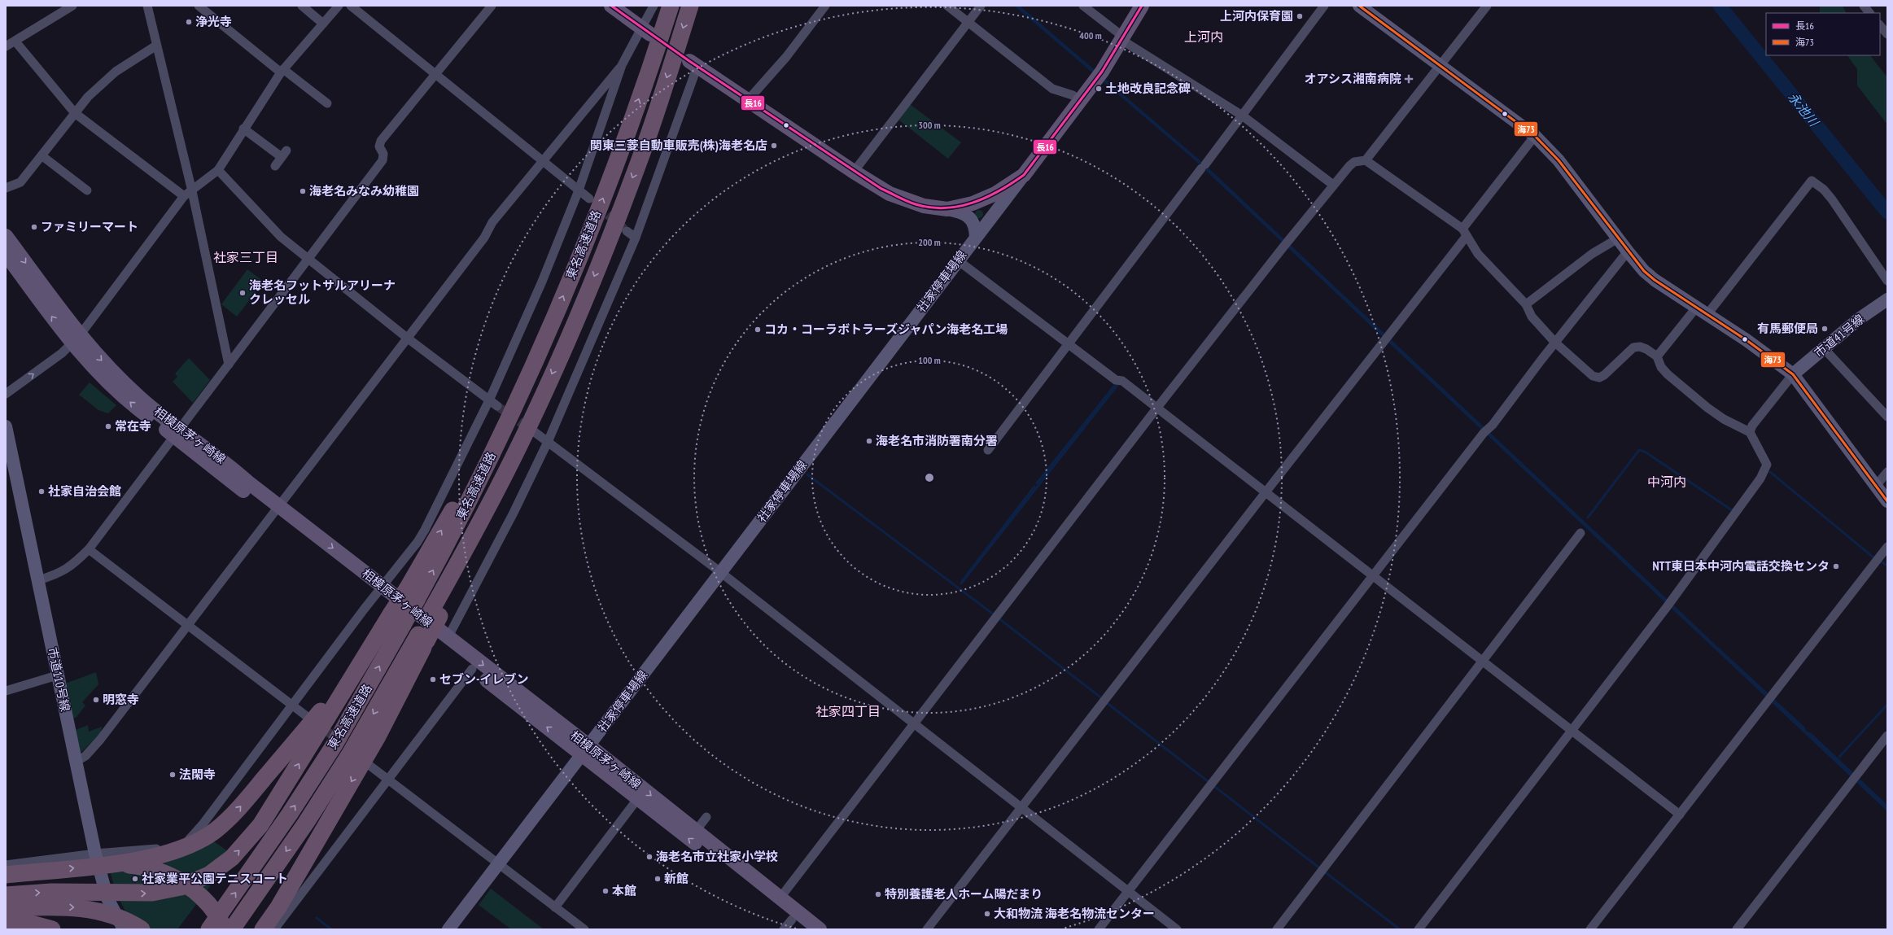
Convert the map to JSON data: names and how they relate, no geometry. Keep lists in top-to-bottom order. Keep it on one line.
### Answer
{"streets":{"highway":["東名高速道路"],"main road":["相模原茅ヶ崎線"],"street":["社家停車場線","市道41号線","市道110号線"]},"crossings":[["社家停車場線","相模原茅ヶ崎線"]],"districts":["上河内","社家三丁目","中河内","社家四丁目"],"water":["永池川"],"places":{"other":["上河内保育園","浄光寺","土地改良記念碑","関東三菱自動車販売(株)海老名店","海老名みなみ幼稚園","ファミリーマート","海老名フットサルアリーナ クレッセル","有馬郵便局","コカ・コーラボトラーズジャパン海老名工場","常在寺","海老名市消防署南分署","社家自治会館","NTT東日本中河内電話交換センタ","セブン-イレブン","明窓寺","法閑寺","海老名市立社家小学校","社家業平公園テニスコート","新館","本館","特別養護老人ホーム陽だまり","大和物流 海老名物流センター"],"health":["オアシス湘南病院"]},"lines":["transit line 長16","transit line 海73"],"legend":["長16","海73"],"rings":["400 m","300 m","200 m","100 m"]}
